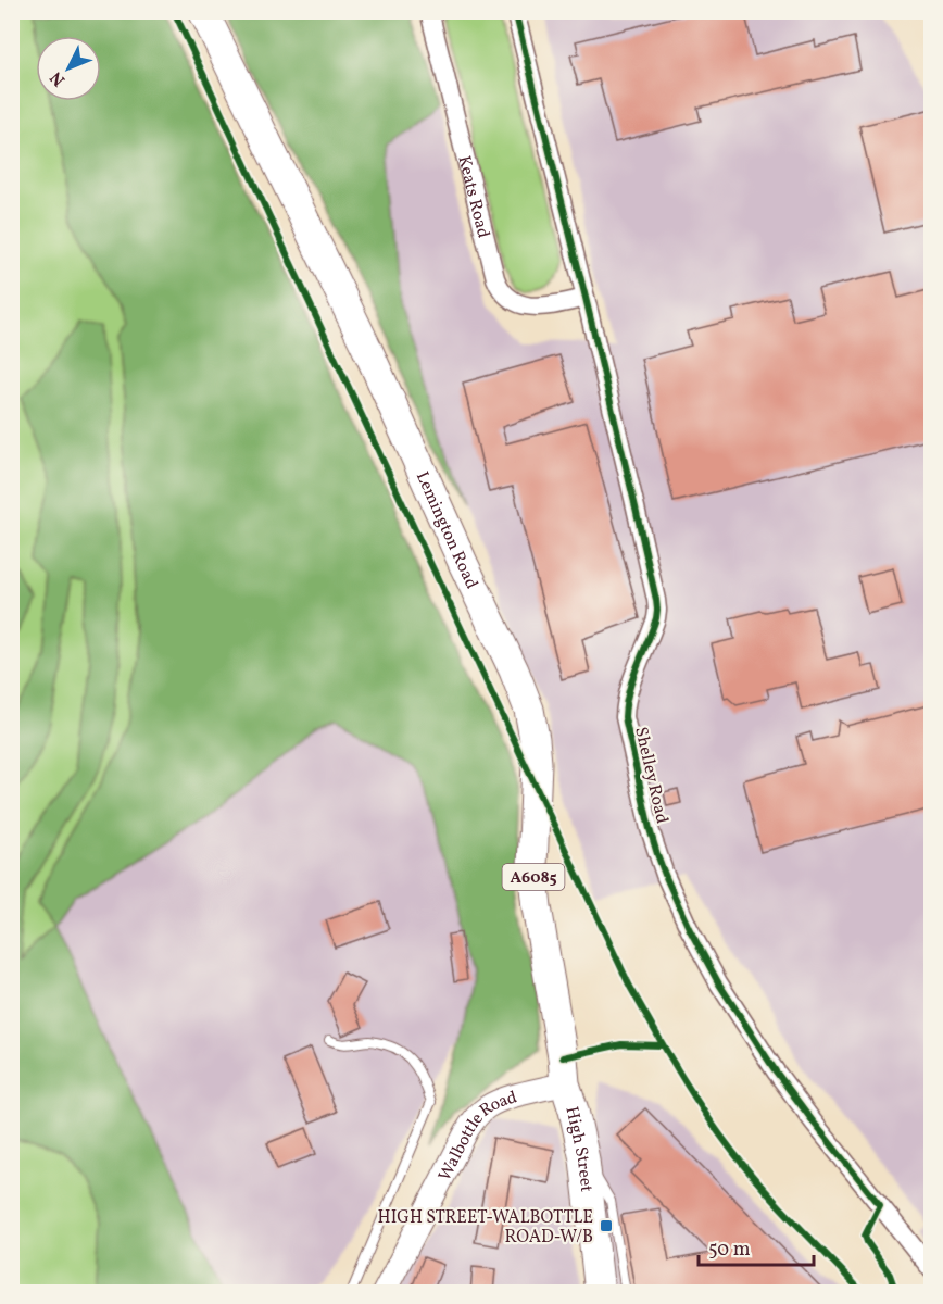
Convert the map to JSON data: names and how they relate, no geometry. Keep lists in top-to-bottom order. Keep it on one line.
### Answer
{"streets":{"main road":["Lemington Road","A6085","High Street"],"street":["Keats Road","Shelley Road","Walbottle Road"]},"crossings":[["Keats Road","Shelley Road"],["Lemington Road","Walbottle Road"],["Lemington Road","High Street"],["Walbottle Road","High Street"]],"places":{"transit":["HIGH STREET-WALBOTTLE ROAD-W/B"]},"scale_bar":"50 m","north":"bottom left"}
